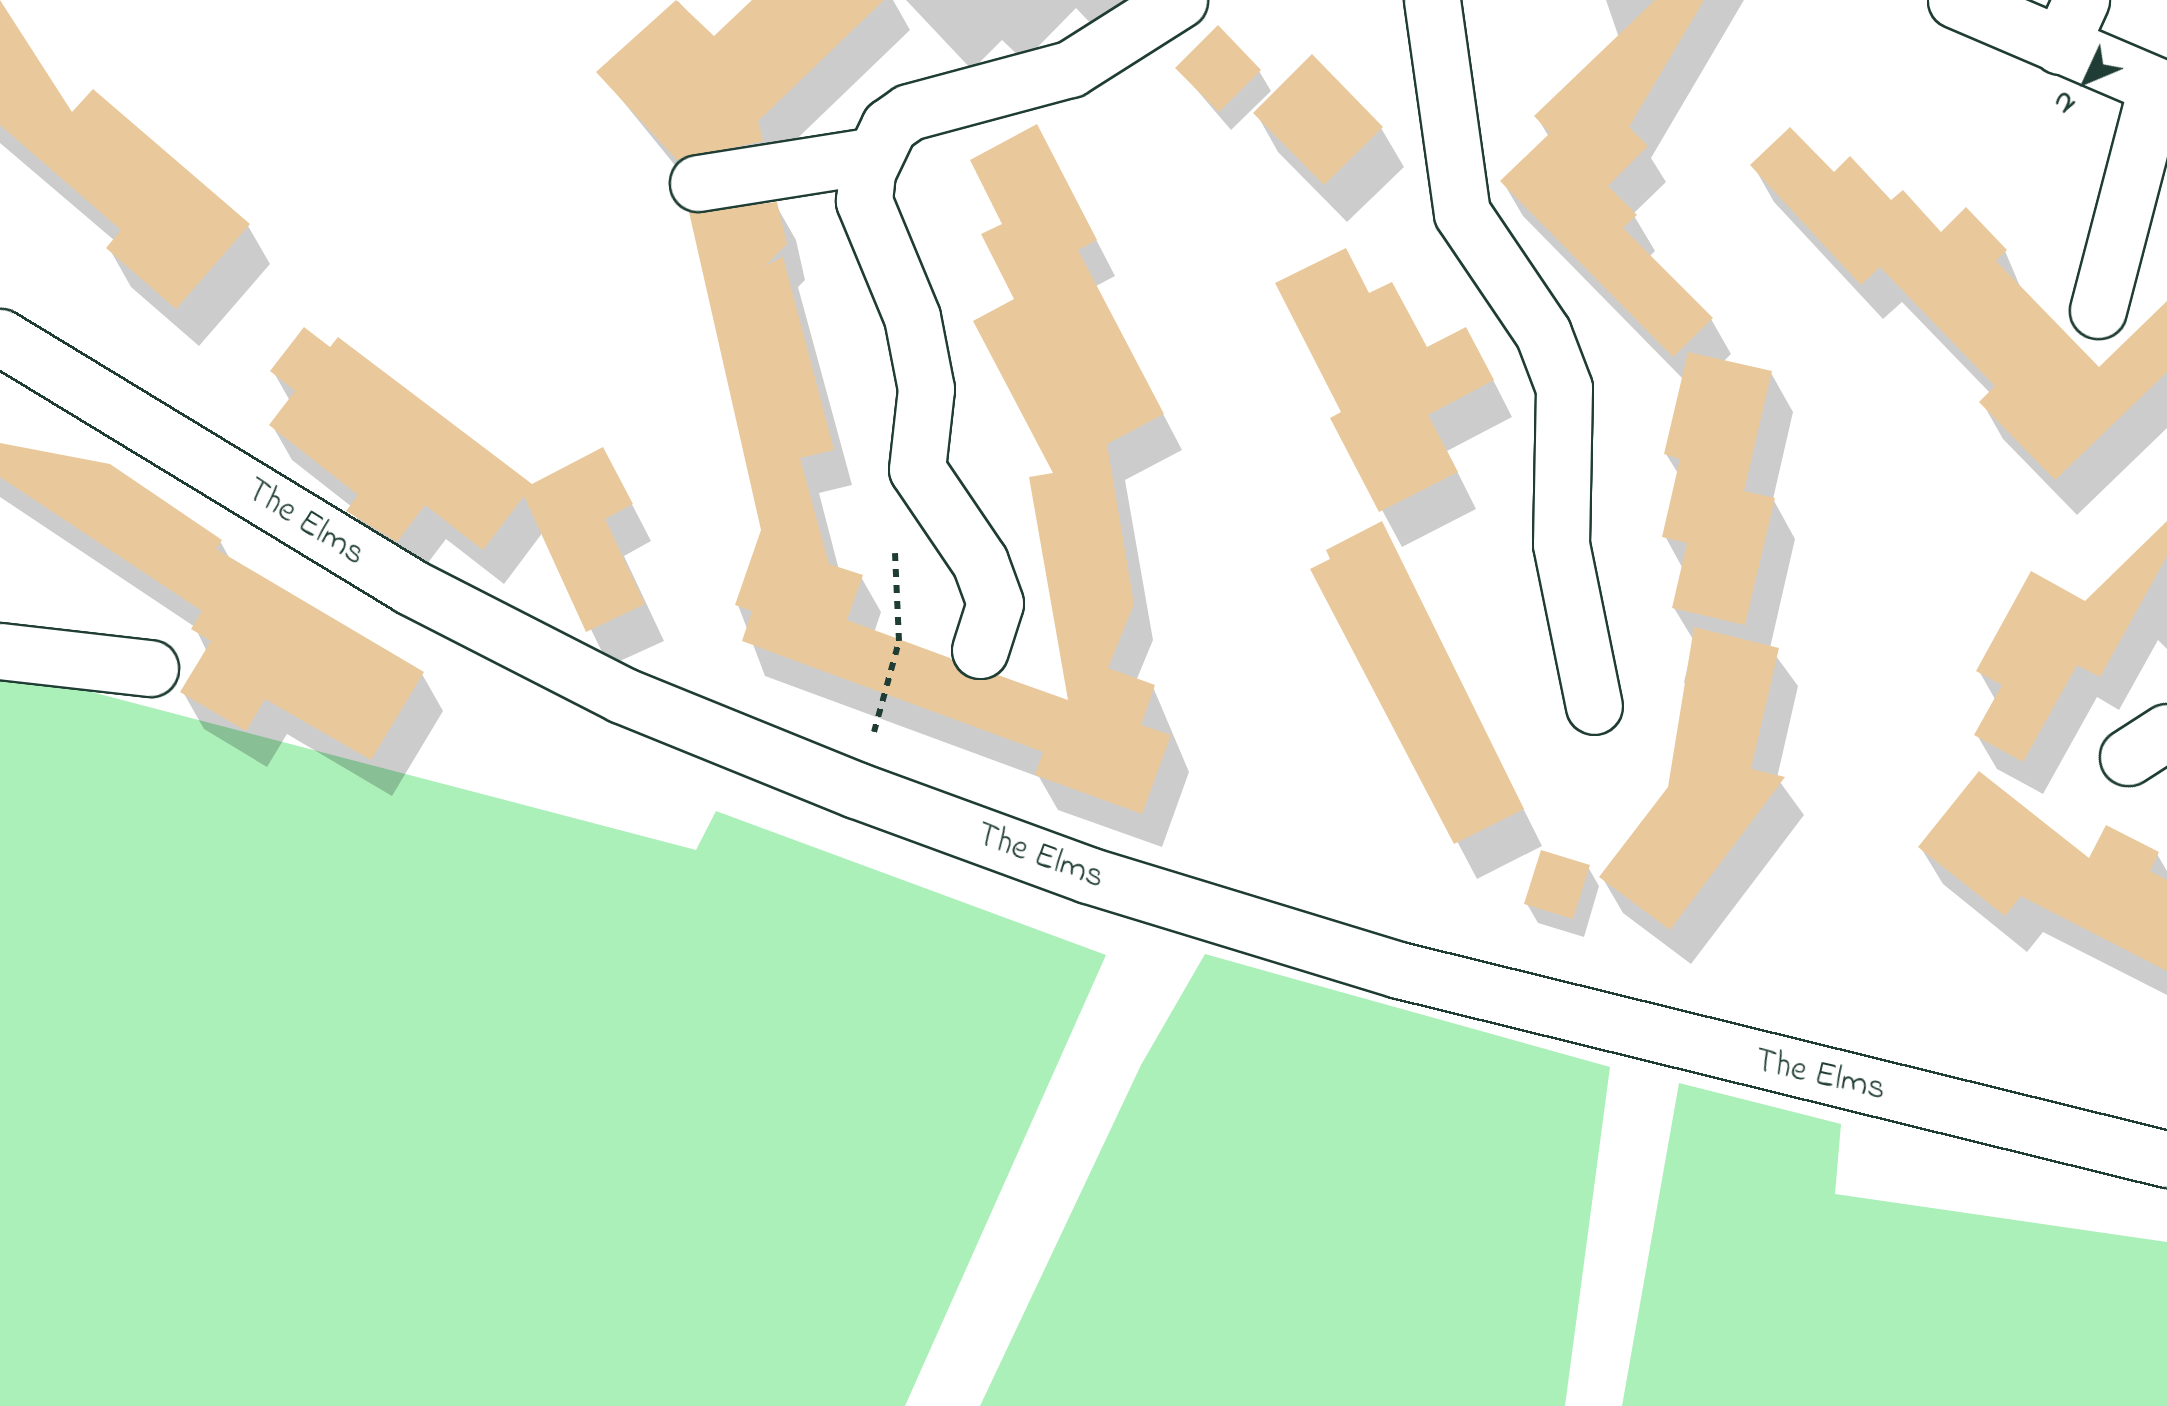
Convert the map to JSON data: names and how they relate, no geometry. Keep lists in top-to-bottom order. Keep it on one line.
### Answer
{"streets":{"street":["The Elms"]},"north":"bottom left"}
